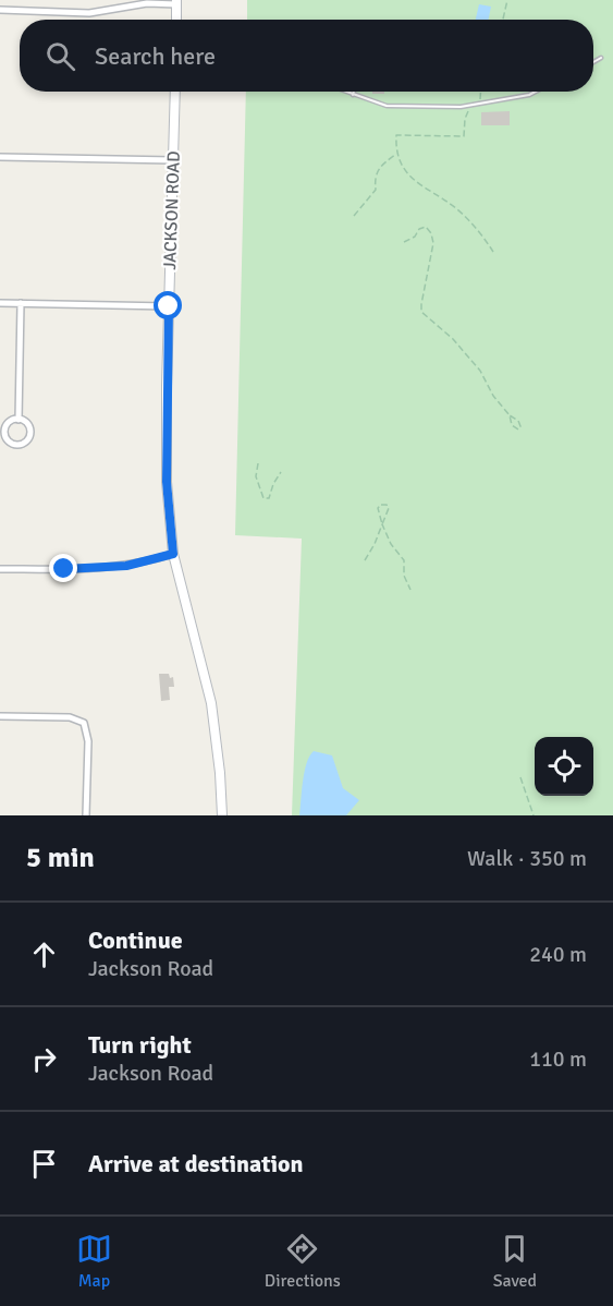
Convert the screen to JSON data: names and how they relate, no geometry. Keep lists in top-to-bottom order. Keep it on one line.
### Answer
{"streets":{"street":["JACKSON ROAD"]},"page":{"search":"Search here","heading":["5 min","Walk · 350 m"],"list":[["Continue","Jackson Road","240 m"],["Turn right","Jackson Road","110 m"],"Arrive at destination"],"nav":["Map","Directions","Saved"]}}
